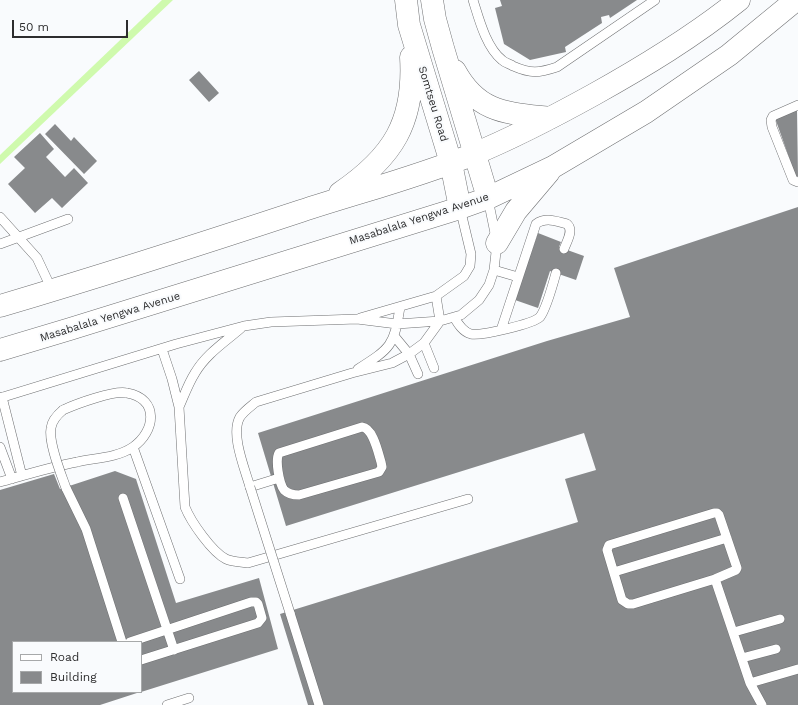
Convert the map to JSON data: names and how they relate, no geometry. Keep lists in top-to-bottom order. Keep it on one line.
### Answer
{"streets":{"main road":["Somtseu Road","Masabalala Yengwa Avenue"]},"crossings":[["Somtseu Road","Masabalala Yengwa Avenue"]],"legend":["Road","Building"],"scale_bar":"50 m"}
